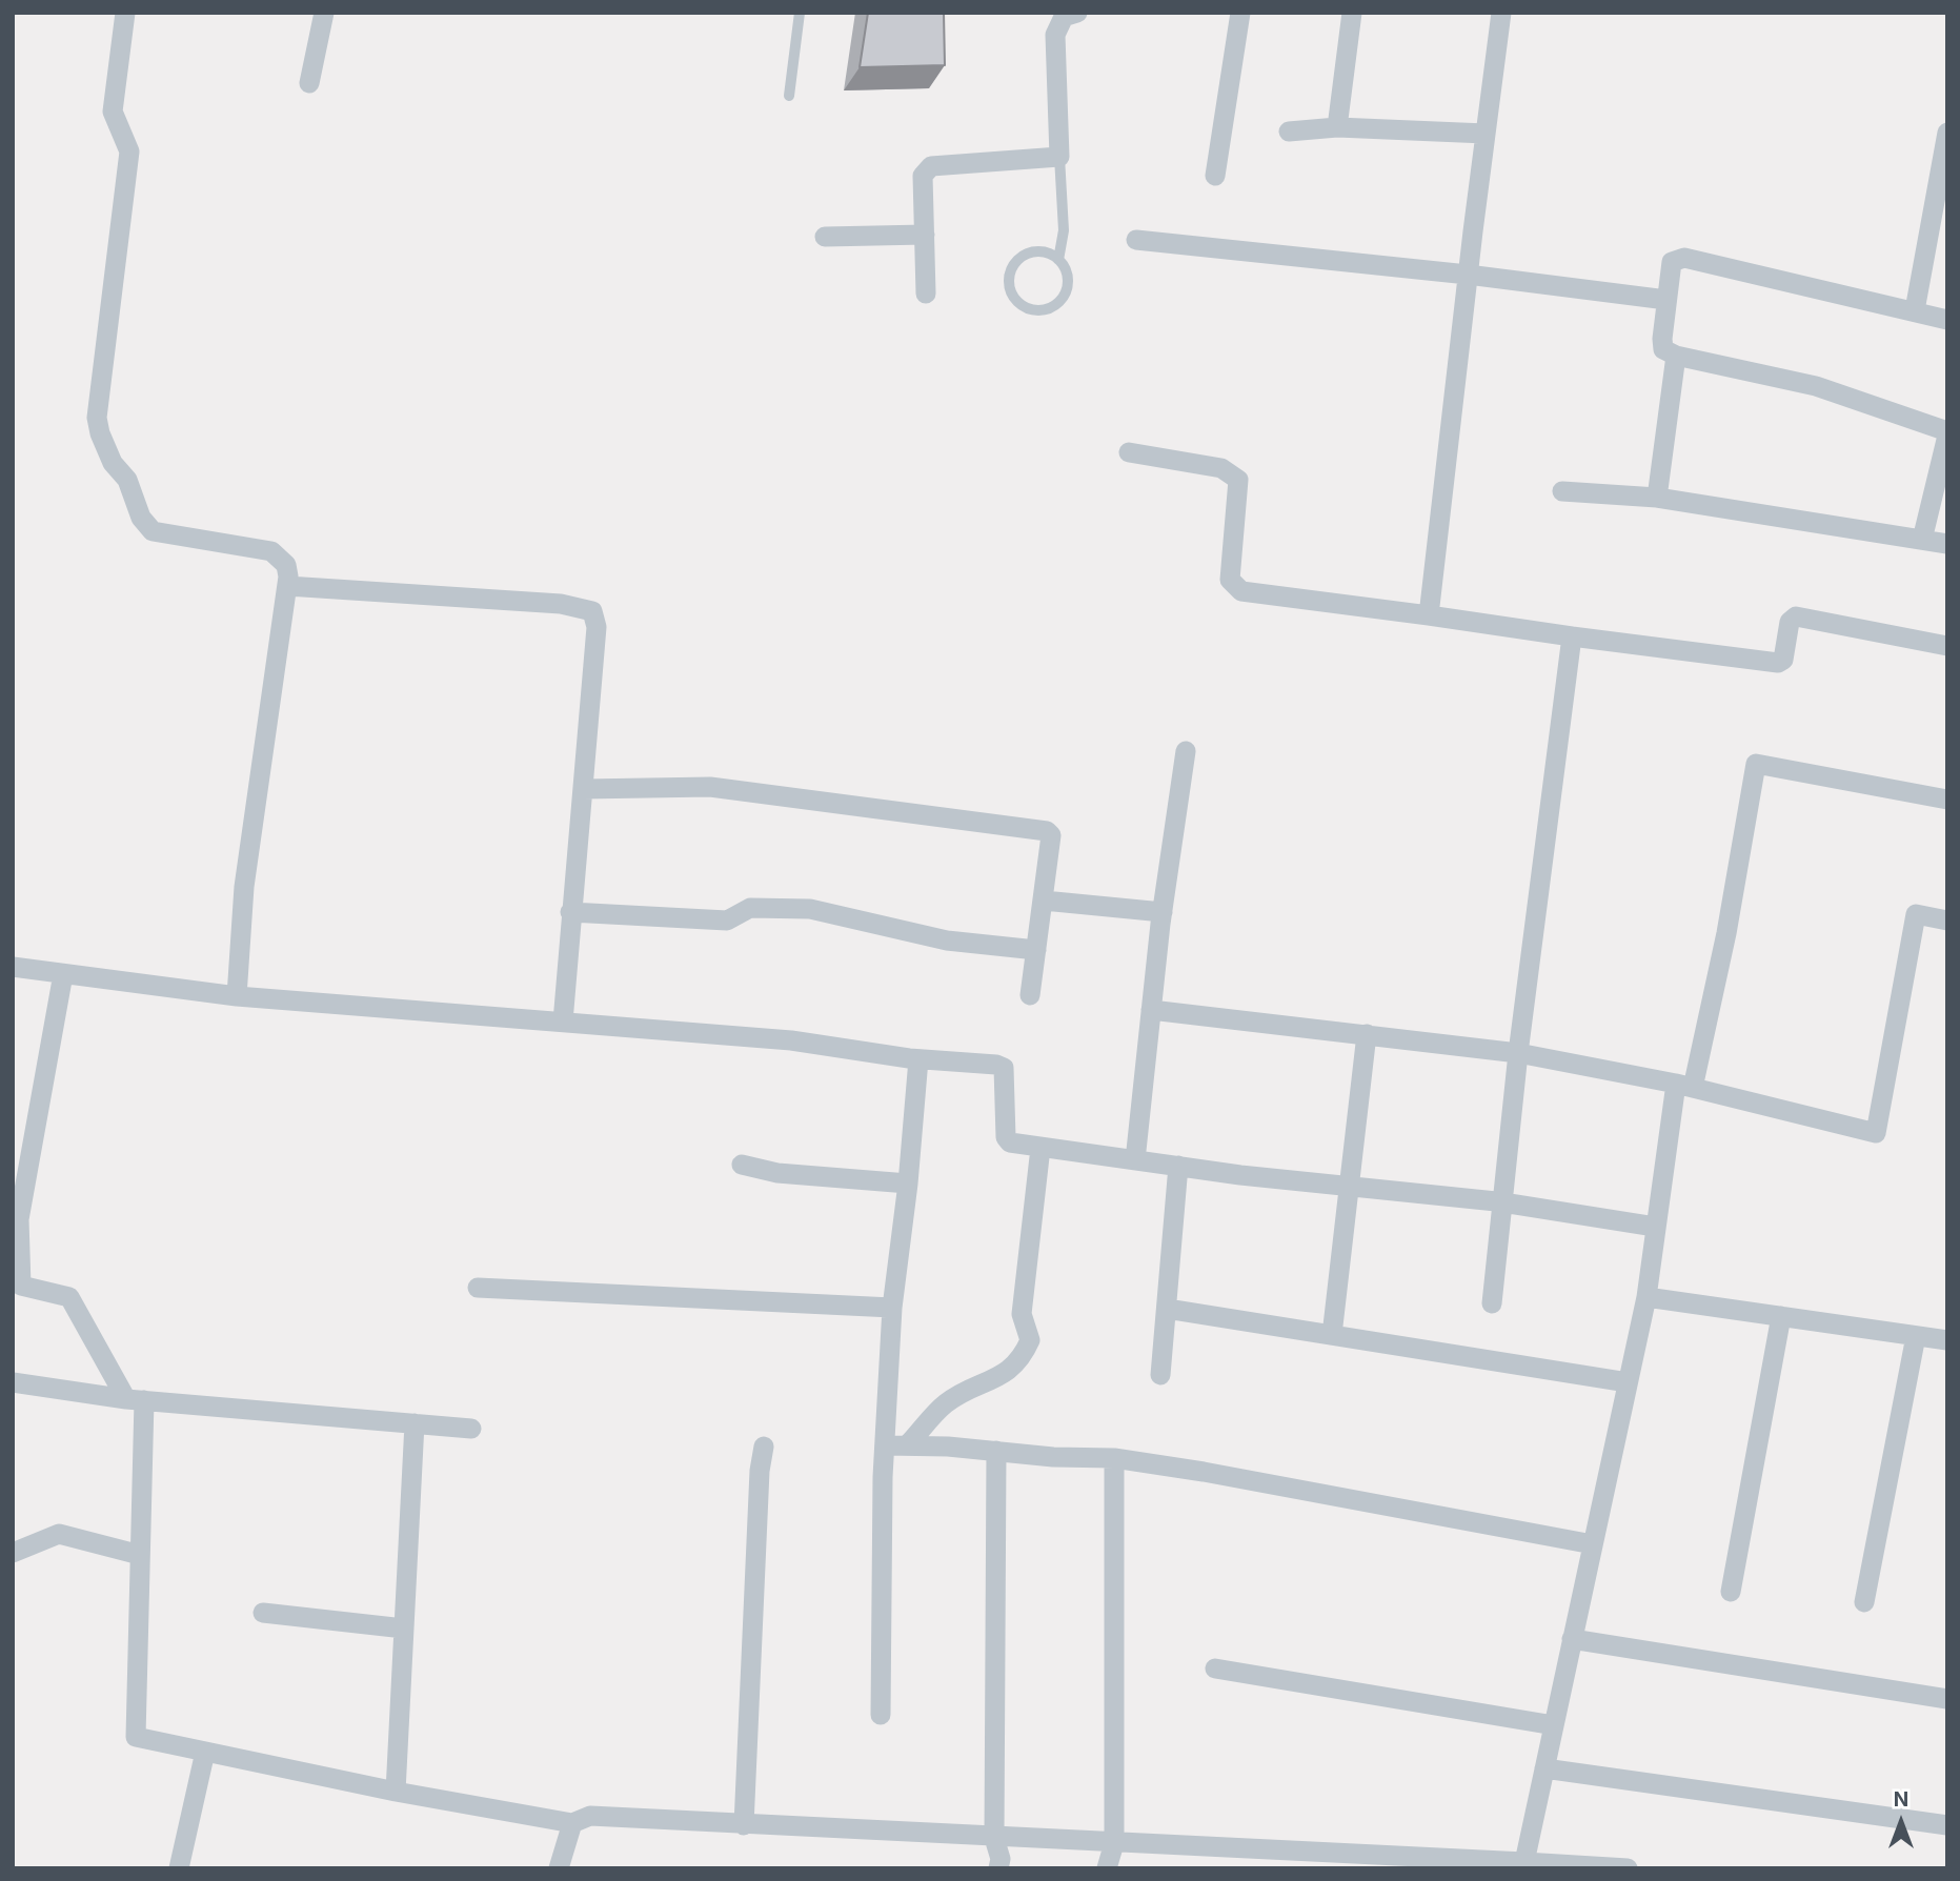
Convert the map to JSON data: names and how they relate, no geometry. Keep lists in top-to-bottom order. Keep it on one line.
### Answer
{"north":"top"}
